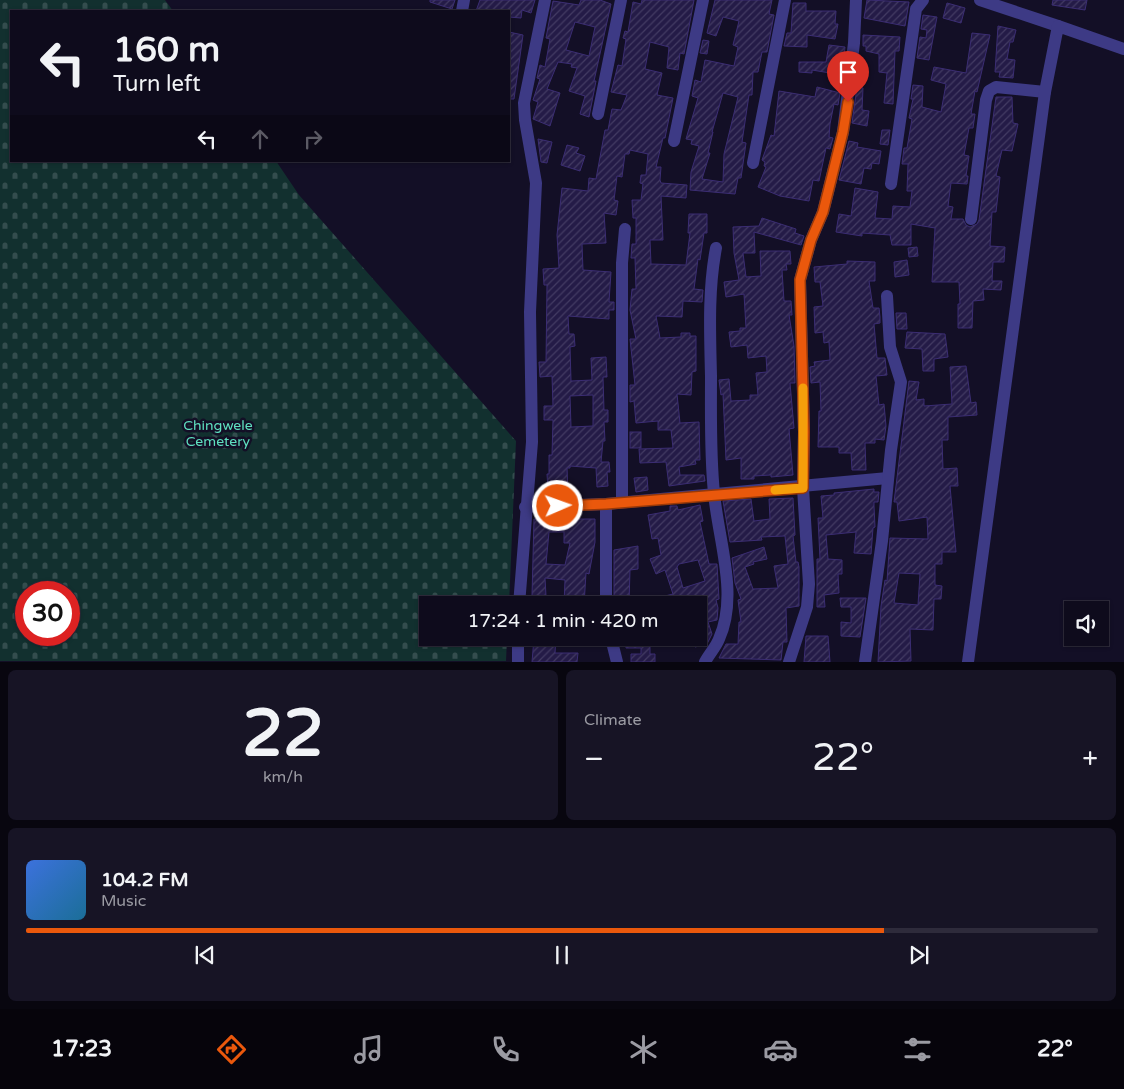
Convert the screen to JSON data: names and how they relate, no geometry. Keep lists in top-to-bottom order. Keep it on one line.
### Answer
{"parks":["Chingwele Cemetery"],"page":{"turn":["160 m","Turn left"],"limit":"30","trip":"17:24 · 1 min · 420 m","tile":[["22","km/h"],"Climate"],"heat":["−","22°","+"],"song":["104.2 FM","Music"],"tabs":["17:23","22°"]}}
